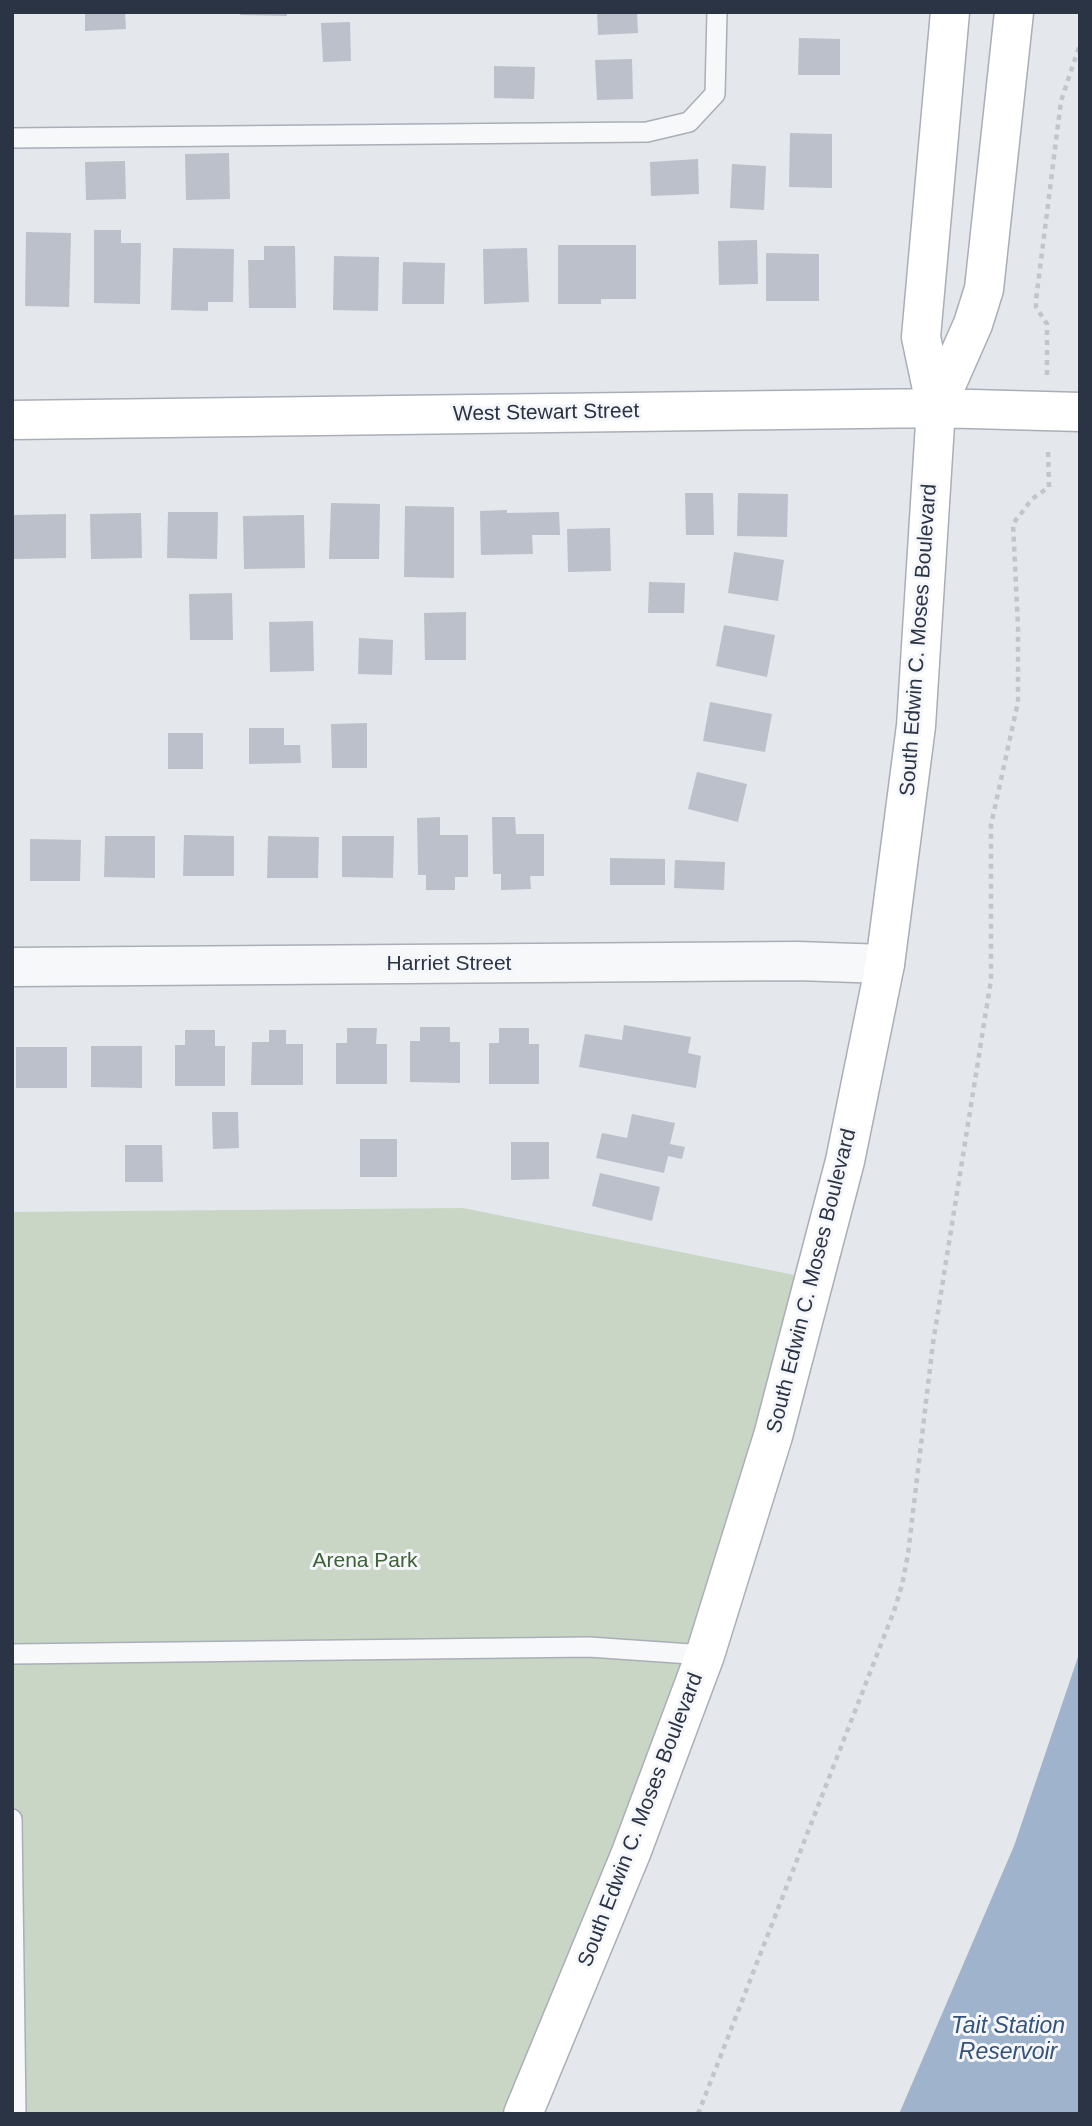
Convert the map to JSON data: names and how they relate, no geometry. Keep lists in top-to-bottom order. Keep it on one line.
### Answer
{"streets":{"main road":["West Stewart Street","South Edwin C. Moses Boulevard"],"street":["Harriet Street"]},"crossings":[["West Stewart Street","South Edwin C. Moses Boulevard"],["South Edwin C. Moses Boulevard","Harriet Street"]],"water":["Tait Station Reservoir"],"parks":["Arena Park"]}
